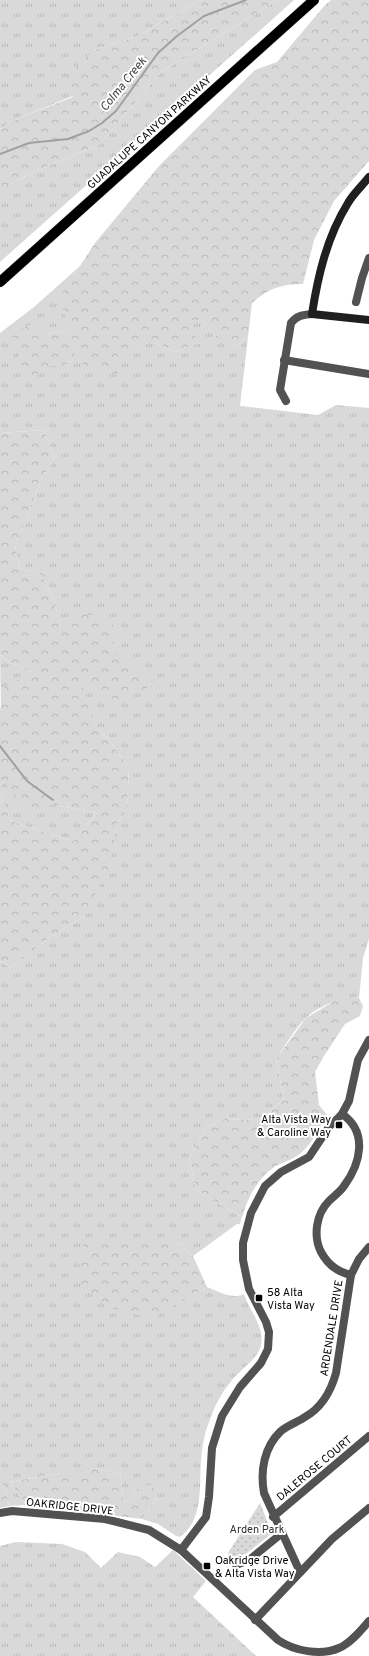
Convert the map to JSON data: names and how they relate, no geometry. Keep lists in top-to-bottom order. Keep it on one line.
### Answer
{"streets":{"main road":["GUADALUPE CANYON PARKWAY"],"street":["ARDENDALE DRIVE","DALEROSE COURT","OAKRIDGE DRIVE"]},"crossings":[["ARDENDALE DRIVE","DALEROSE COURT"]],"water":["Colma Creek"],"parks":["Arden Park"],"places":{"transit":["Alta Vista Way & Caroline Way","58 Alta Vista Way","Oakridge Drive & Alta Vista Way"]}}
